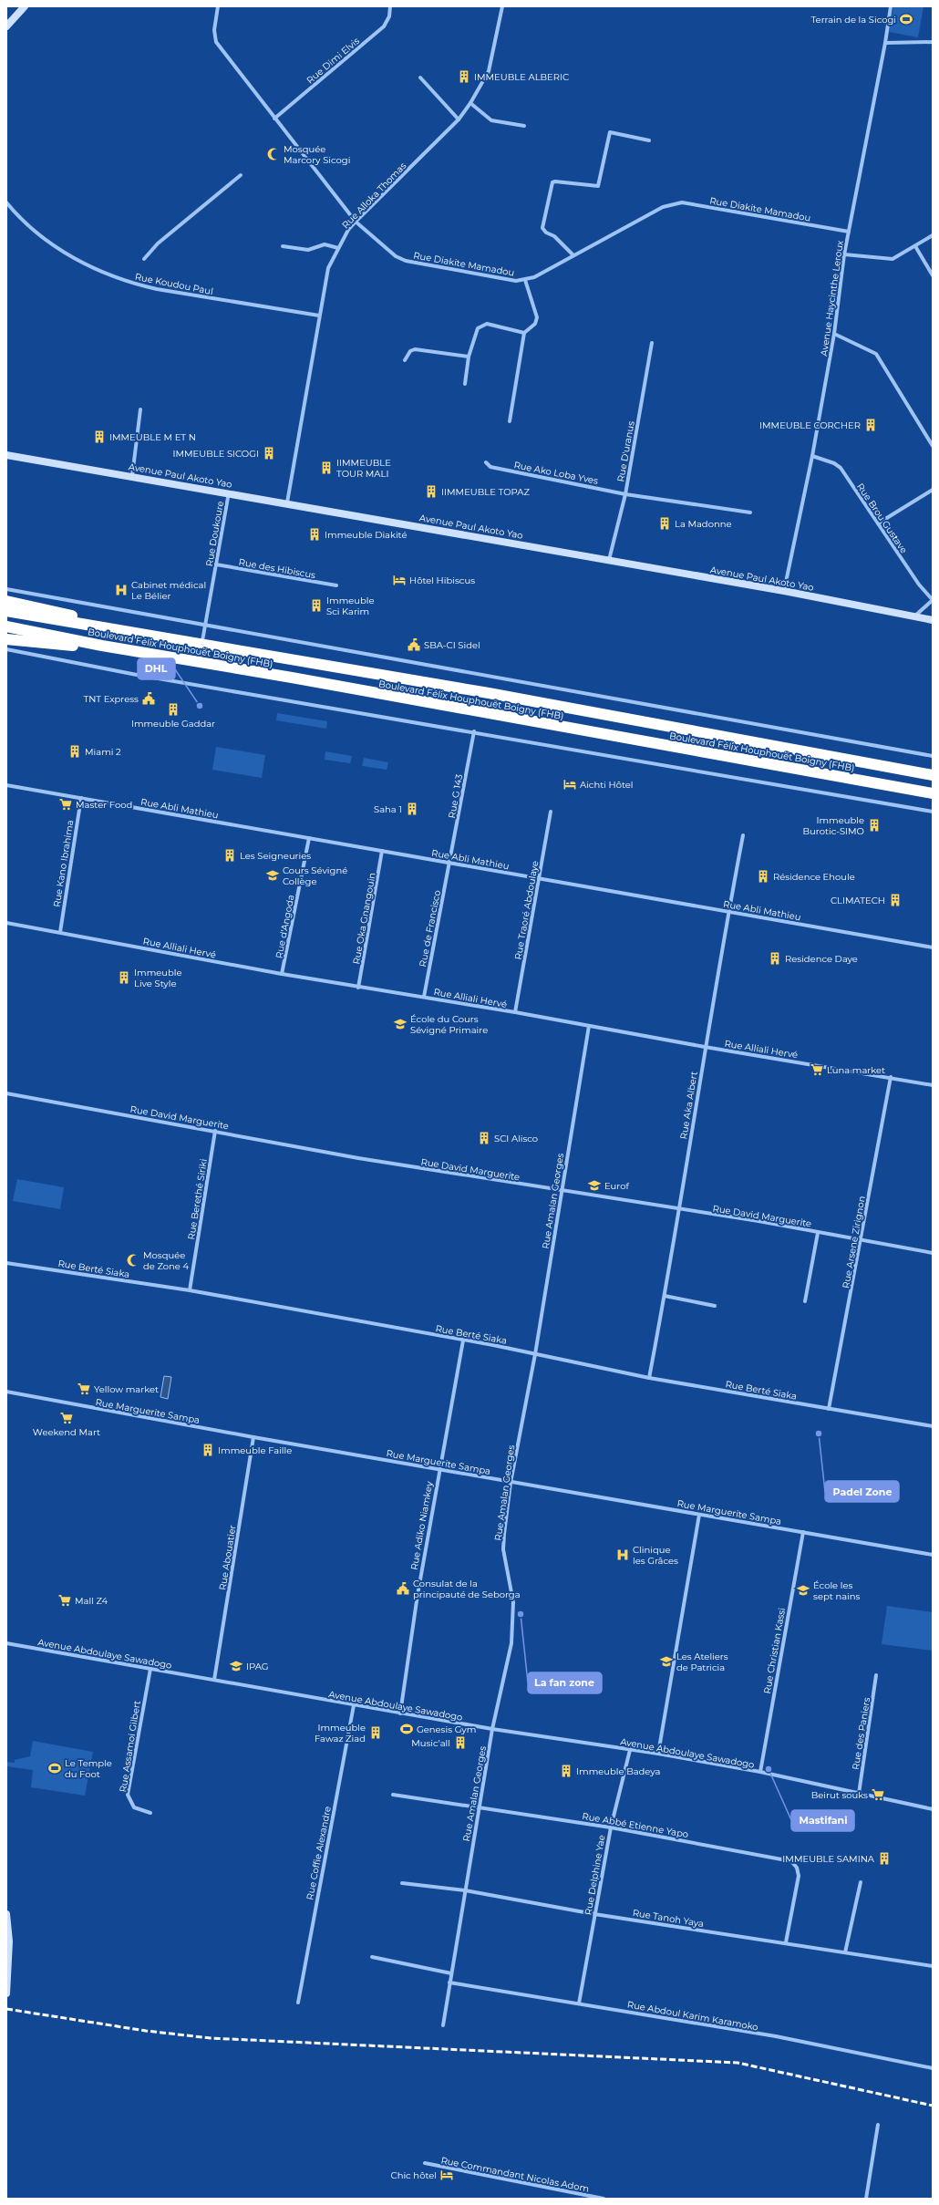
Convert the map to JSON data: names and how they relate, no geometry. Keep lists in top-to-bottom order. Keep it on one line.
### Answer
{"streets":{"highway":["Boulevard Félix Houphouët Boigny (FHB)"],"street":["Rue Dimi Elvis","Rue Alloka Thomas","Rue Diakite Mamadou","Rue Koudou Paul","Avenue Haycinthe Leroux","Rue D'uranus","Rue Ako Loba Yves","Avenue Paul Akoto Yao","Rue Brou Gustave","Rue Doukoure","Rue des Hibiscus","Rue G 143","Rue Abli Mathieu","Rue Kano Ibrahima","Rue Traoré Abdoulaye","Rue Oka Gnangouin","Rue d'Angoda","Rue de Francisco","Rue Alliali Hervé","Rue Aka Albert","Rue David Marguerite","Rue Berethé Siriki","Rue Amalan Georges","Rue Arsene Zirignon","Rue Berté Siaka","Rue Marguerite Sampa","Rue Adiko Niamkey","Rue Abouatier","Rue Christian Kassi","Avenue Abdoulaye Sawadogo","Rue des Paniers","Rue Assamoi Gilbert","Rue Abbé Etienne Yapo","Rue Coffie Alexandre","Rue Delphine Yae","Rue Tanoh Yaya","Rue Abdoul Karim Karamoko","Rue Commandant Nicolas Adom"]},"crossings":[["Rue Dimi Elvis","Rue Diakite Mamadou"],["Rue Alloka Thomas","Rue Diakite Mamadou"],["Rue Alloka Thomas","Rue Koudou Paul"],["Rue Alloka Thomas","Avenue Paul Akoto Yao"],["Rue Diakite Mamadou","Avenue Haycinthe Leroux"],["Avenue Haycinthe Leroux","Avenue Paul Akoto Yao"],["Avenue Haycinthe Leroux","Rue Brou Gustave"],["Rue D'uranus","Rue Ako Loba Yves"],["Rue D'uranus","Avenue Paul Akoto Yao"],["Avenue Paul Akoto Yao","Rue Doukoure"],["Rue Doukoure","Rue des Hibiscus"],["Rue Doukoure","Boulevard Félix Houphouët Boigny (FHB)"],["Rue G 143","Rue Abli Mathieu"],["Rue G 143","Rue de Francisco"],["Rue Abli Mathieu","Rue Kano Ibrahima"],["Rue Abli Mathieu","Rue Traoré Abdoulaye"],["Rue Abli Mathieu","Rue Oka Gnangouin"],["Rue Abli Mathieu","Rue d'Angoda"],["Rue Abli Mathieu","Rue de Francisco"],["Rue Abli Mathieu","Rue Aka Albert"],["Rue Kano Ibrahima","Rue Alliali Hervé"],["Rue Traoré Abdoulaye","Rue Alliali Hervé"],["Rue Oka Gnangouin","Rue Alliali Hervé"],["Rue d'Angoda","Rue Alliali Hervé"],["Rue de Francisco","Rue Alliali Hervé"],["Rue Alliali Hervé","Rue Aka Albert"],["Rue Alliali Hervé","Rue Amalan Georges"],["Rue Alliali Hervé","Rue Arsene Zirignon"],["Rue Aka Albert","Rue David Marguerite"],["Rue Aka Albert","Rue Berté Siaka"],["Rue David Marguerite","Rue Berethé Siriki"],["Rue David Marguerite","Rue Amalan Georges"],["Rue David Marguerite","Rue Arsene Zirignon"],["Rue Berethé Siriki","Rue Berté Siaka"],["Rue Amalan Georges","Rue Berté Siaka"],["Rue Amalan Georges","Rue Marguerite Sampa"],["Rue Amalan Georges","Avenue Abdoulaye Sawadogo"],["Rue Amalan Georges","Rue Abbé Etienne Yapo"],["Rue Amalan Georges","Rue Tanoh Yaya"],["Rue Amalan Georges","Rue Abdoul Karim Karamoko"],["Rue Arsene Zirignon","Rue Berté Siaka"],["Rue Berté Siaka","Rue Adiko Niamkey"],["Rue Marguerite Sampa","Rue Adiko Niamkey"],["Rue Marguerite Sampa","Rue Abouatier"],["Rue Marguerite Sampa","Rue Christian Kassi"],["Rue Adiko Niamkey","Avenue Abdoulaye Sawadogo"],["Rue Abouatier","Avenue Abdoulaye Sawadogo"],["Rue Christian Kassi","Avenue Abdoulaye Sawadogo"],["Avenue Abdoulaye Sawadogo","Rue des Paniers"],["Avenue Abdoulaye Sawadogo","Rue Assamoi Gilbert"],["Avenue Abdoulaye Sawadogo","Rue Coffie Alexandre"],["Avenue Abdoulaye Sawadogo","Rue Delphine Yae"],["Rue Abbé Etienne Yapo","Rue Delphine Yae"],["Rue Abbé Etienne Yapo","Rue Tanoh Yaya"],["Rue Delphine Yae","Rue Tanoh Yaya"],["Rue Delphine Yae","Rue Abdoul Karim Karamoko"]],"places":{"sports":["Terrain de la Sicogi","Genesis Gym","Le Temple du Foot"],"building":["IMMEUBLE ALBERIC","IMMEUBLE CORCHER","IMMEUBLE M ET N","IMMEUBLE SICOGI","IIMMEUBLE TOUR MALI","IIMMEUBLE TOPAZ","La Madonne","Immeuble Diakité","Immeuble Sci Karim","Immeuble Gaddar","Miami 2","Saha 1","Immeuble Burotic-SIMO","Les Seigneuries","Résidence Ehoule","CLIMATECH","Residence Daye","Immeuble Live Style","SCI Alisco","Immeuble Faille","Immeuble Fawaz Ziad","Music'all","Immeuble Badeya","IMMEUBLE SAMINA"],"mosque":["Mosquée Marcory Sicogi","Mosquée de Zone 4"],"hotel":["Hôtel Hibiscus","Aichti Hôtel","Chic hôtel"],"hospital":["Cabinet médical Le Bélier","Clinique les Grâces"],"public building":["SBA-CI Sidel","TNT Express","Consulat de la principauté de Seborga"],"other":["DHL","Padel Zone","La fan zone","Mastifani"],"supermarket":["Master Food","Luna market","Yellow market","Weekend Mart","Mall Z4","Beirut souks"],"school or university":["Cours Sévigné Collège","École du Cours Sévigné Primaire","Eurof","École les sept nains","Les Ateliers de Patricia","IPAG"]}}
